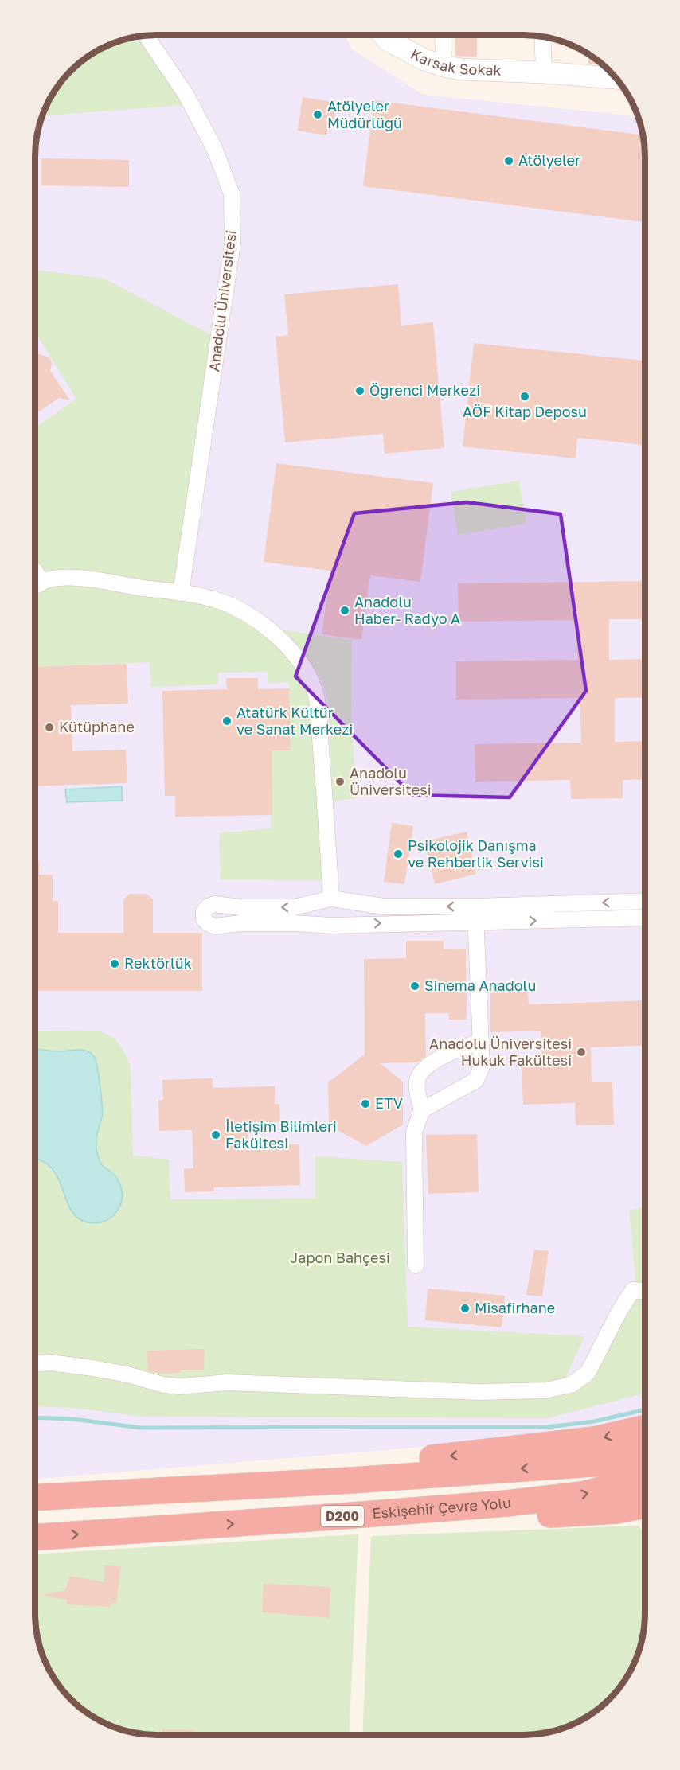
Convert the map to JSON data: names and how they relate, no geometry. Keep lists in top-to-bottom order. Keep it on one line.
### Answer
{"streets":{"highway":["Eskişehir Çevre Yolu","D200"],"main road":["Karsak Sokak"],"street":["Anadolu Üniversitesi"]},"parks":["Japon Bahçesi"],"places":["Atölyeler Müdürlüğü","Atölyeler","Öğrenci Merkezi","AÖF Kitap Deposu","Anadolu Haber- Radyo A","Atatürk Kültür ve Sanat Merkezi","Kütüphane","Anadolu Üniversitesi","Psikolojik Danışma ve Rehberlik Servisi","Rektörlük","Sinema Anadolu","Anadolu Üniversitesi Hukuk Fakültesi","ETV","İletişim Bilimleri Fakültesi","Misafirhane"]}
